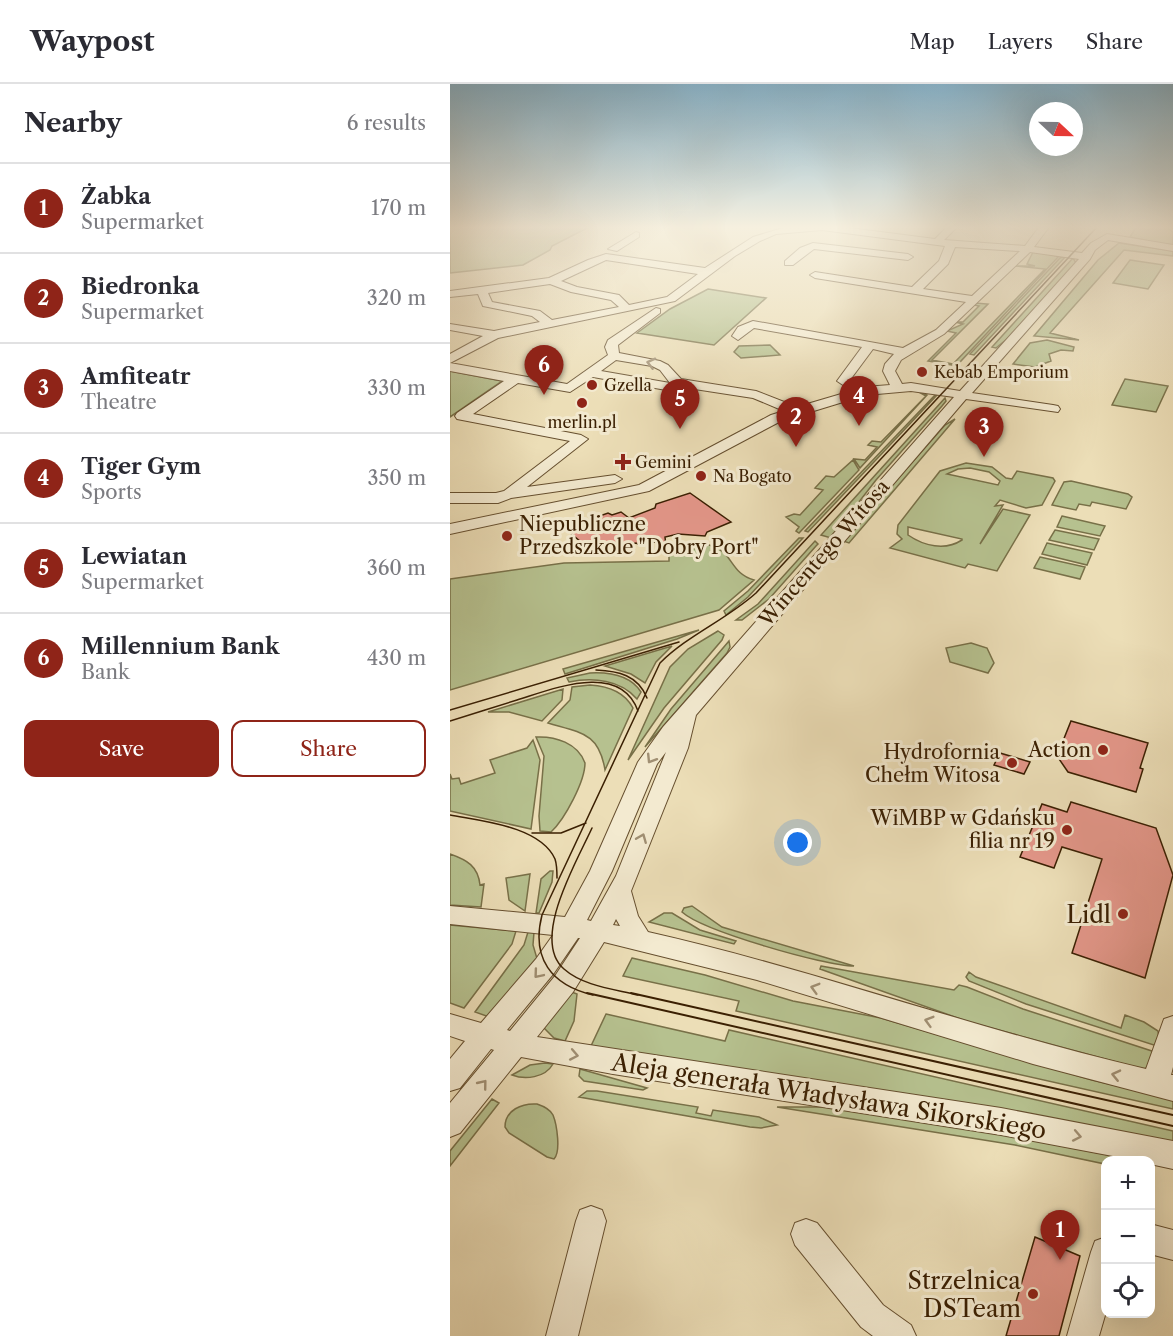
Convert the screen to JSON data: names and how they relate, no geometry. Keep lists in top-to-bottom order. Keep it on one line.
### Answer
{"streets":{"street":["Wincentego Witosa","Aleja generała Władysława Sikorskiego"]},"crossings":[["Wincentego Witosa","Aleja generała Władysława Sikorskiego"]],"places":{"other":["Kebab Emporium","Gzella","merlin.pl","Na Bogato","Niepubliczne Przedszkole \"Dobry Port\"","Action","Hydrofornia Chełm Witosa","WiMBP w Gdańsku filia nr 19","Lidl","Strzelnica DSTeam"],"health":["Gemini"]},"north":"right","page":{"header":"Waypost","nav":["Map","Layers","Share"],"heading":["Nearby","6 results"],"list":[{"mark":"1","name":"Żabka","note":"Supermarket","value":"170 m"},{"mark":"2","name":"Biedronka","note":"Supermarket","value":"320 m"},{"mark":"3","name":"Amfiteatr","note":"Theatre","value":"330 m"},{"mark":"4","name":"Tiger Gym","note":"Sports","value":"350 m"},{"mark":"5","name":"Lewiatan","note":"Supermarket","value":"360 m"},{"mark":"6","name":"Millennium Bank","note":"Bank","value":"430 m"}],"pins":["6","4","5","2","3","1"],"buttons":["Save","Share"],"map_buttons":["+","−"]}}
